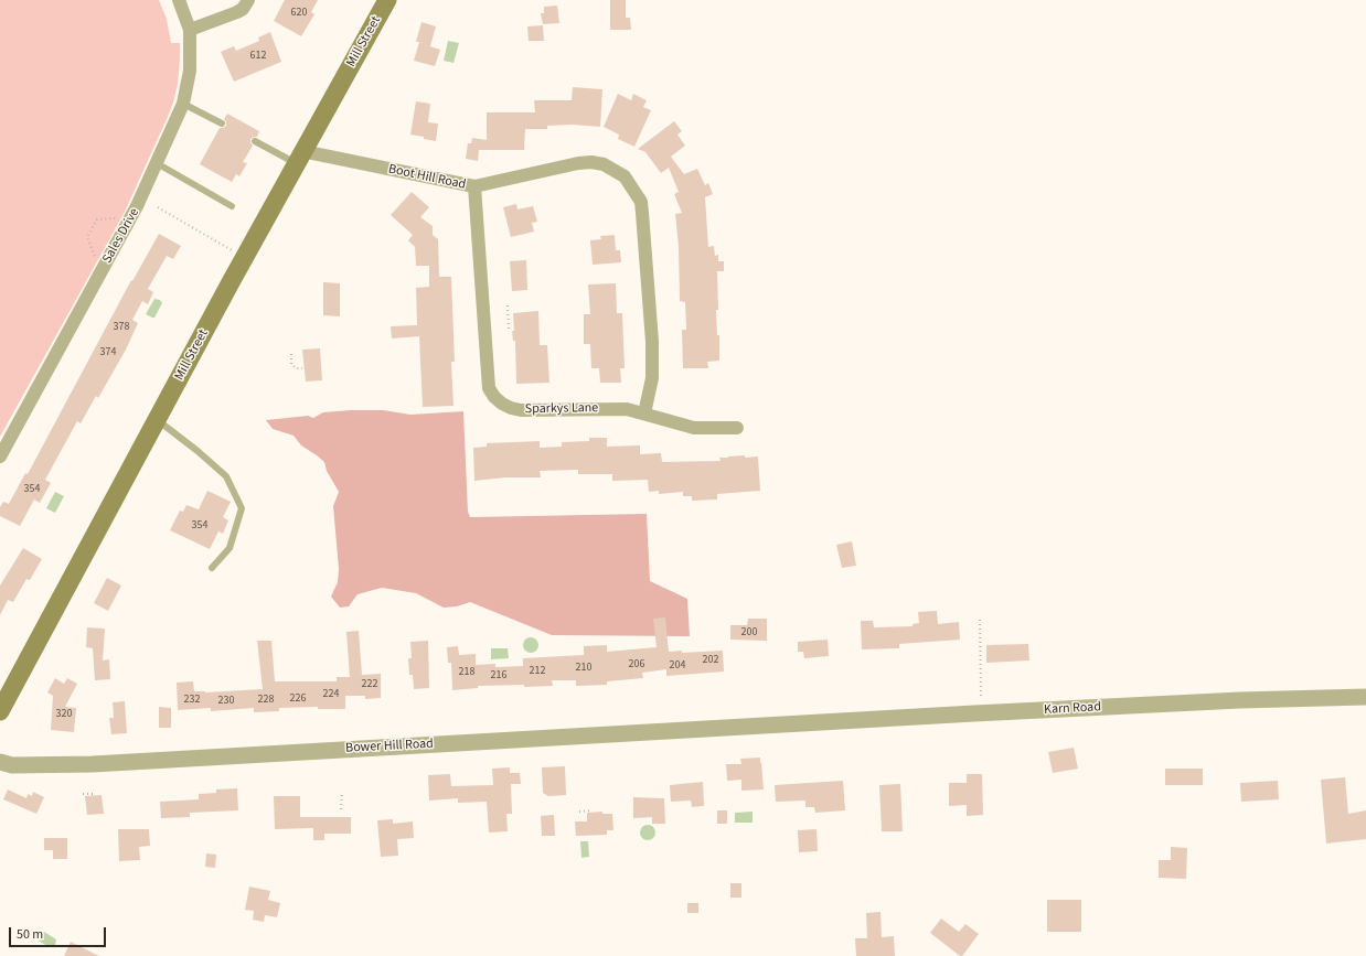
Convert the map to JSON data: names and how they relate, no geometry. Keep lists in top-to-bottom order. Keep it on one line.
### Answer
{"streets":{"main road":["Mill Street"],"street":["Boot Hill Road","Sales Drive","Sparkys Lane","Karn Road","Bower Hill Road"]},"crossings":[["Mill Street","Boot Hill Road"],["Boot Hill Road","Sparkys Lane"],["Karn Road","Bower Hill Road"]],"house_numbers":["620","612","378","374","354","354","200","202","206","204","210","212","218","216","222","224","226","232","228","230","320"],"scale_bar":"50 m"}
